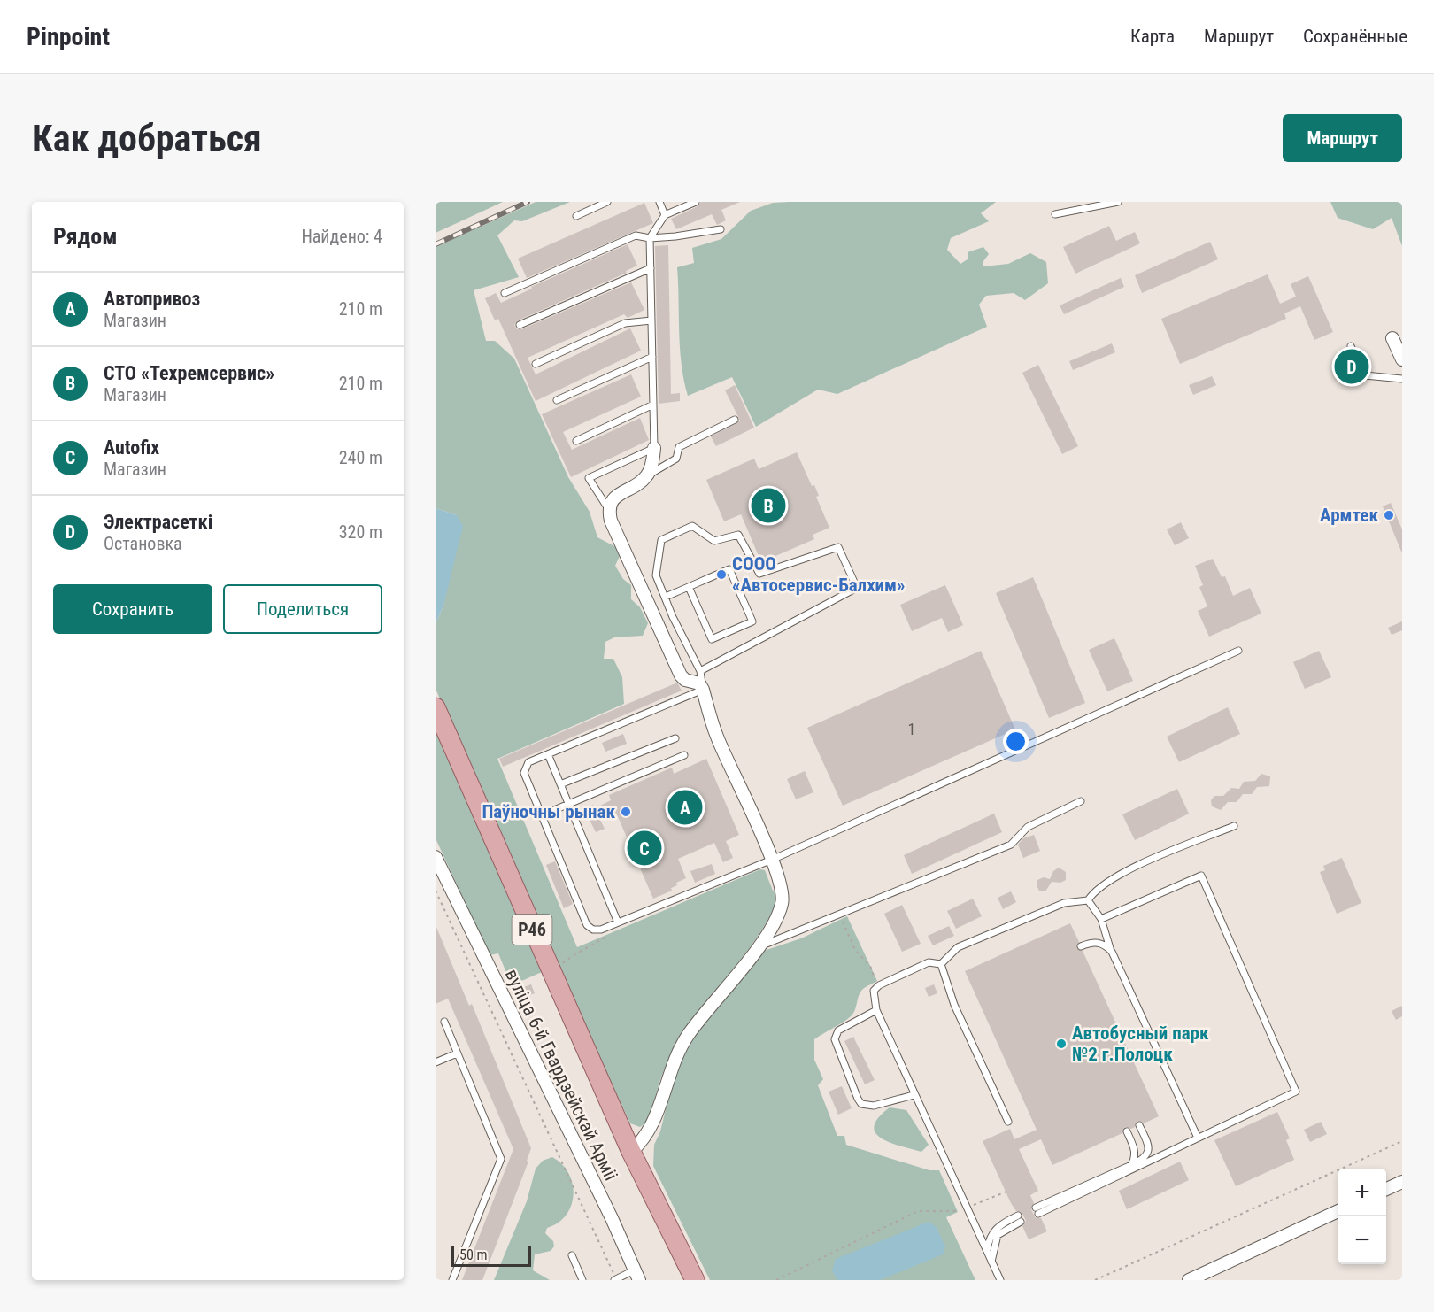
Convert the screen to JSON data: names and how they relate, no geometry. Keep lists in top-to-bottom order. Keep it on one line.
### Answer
{"streets":{"main road":["Р46"],"street":["вуліца 6-й Гвардзейскай Арміі"]},"places":["Армтек","СООО «Автосервис-Балхим»","Паўночны рынак","Автобусный парк №2 г.Полоцк"],"house_numbers":["1"],"scale_bar":"50 m","page":{"header":"Pinpoint","nav":["Карта","Маршрут","Сохранённые"],"buttons":["Маршрут",["Сохранить","Поделиться"]],"title":"Как добраться","heading":["Рядом","Найдено: 4"],"list":[{"mark":"A","name":"Автопривоз","note":"Магазин","value":"210 m"},{"mark":"B","name":"СТО «Техремсервис»","note":"Магазин","value":"210 m"},{"mark":"C","name":"Autofix","note":"Магазин","value":"240 m"},{"mark":"D","name":"Электрасеткі","note":"Остановка","value":"320 m"}],"pins":["D","B","A","C"],"map_buttons":["+","−"],"scale":"50 m"}}
